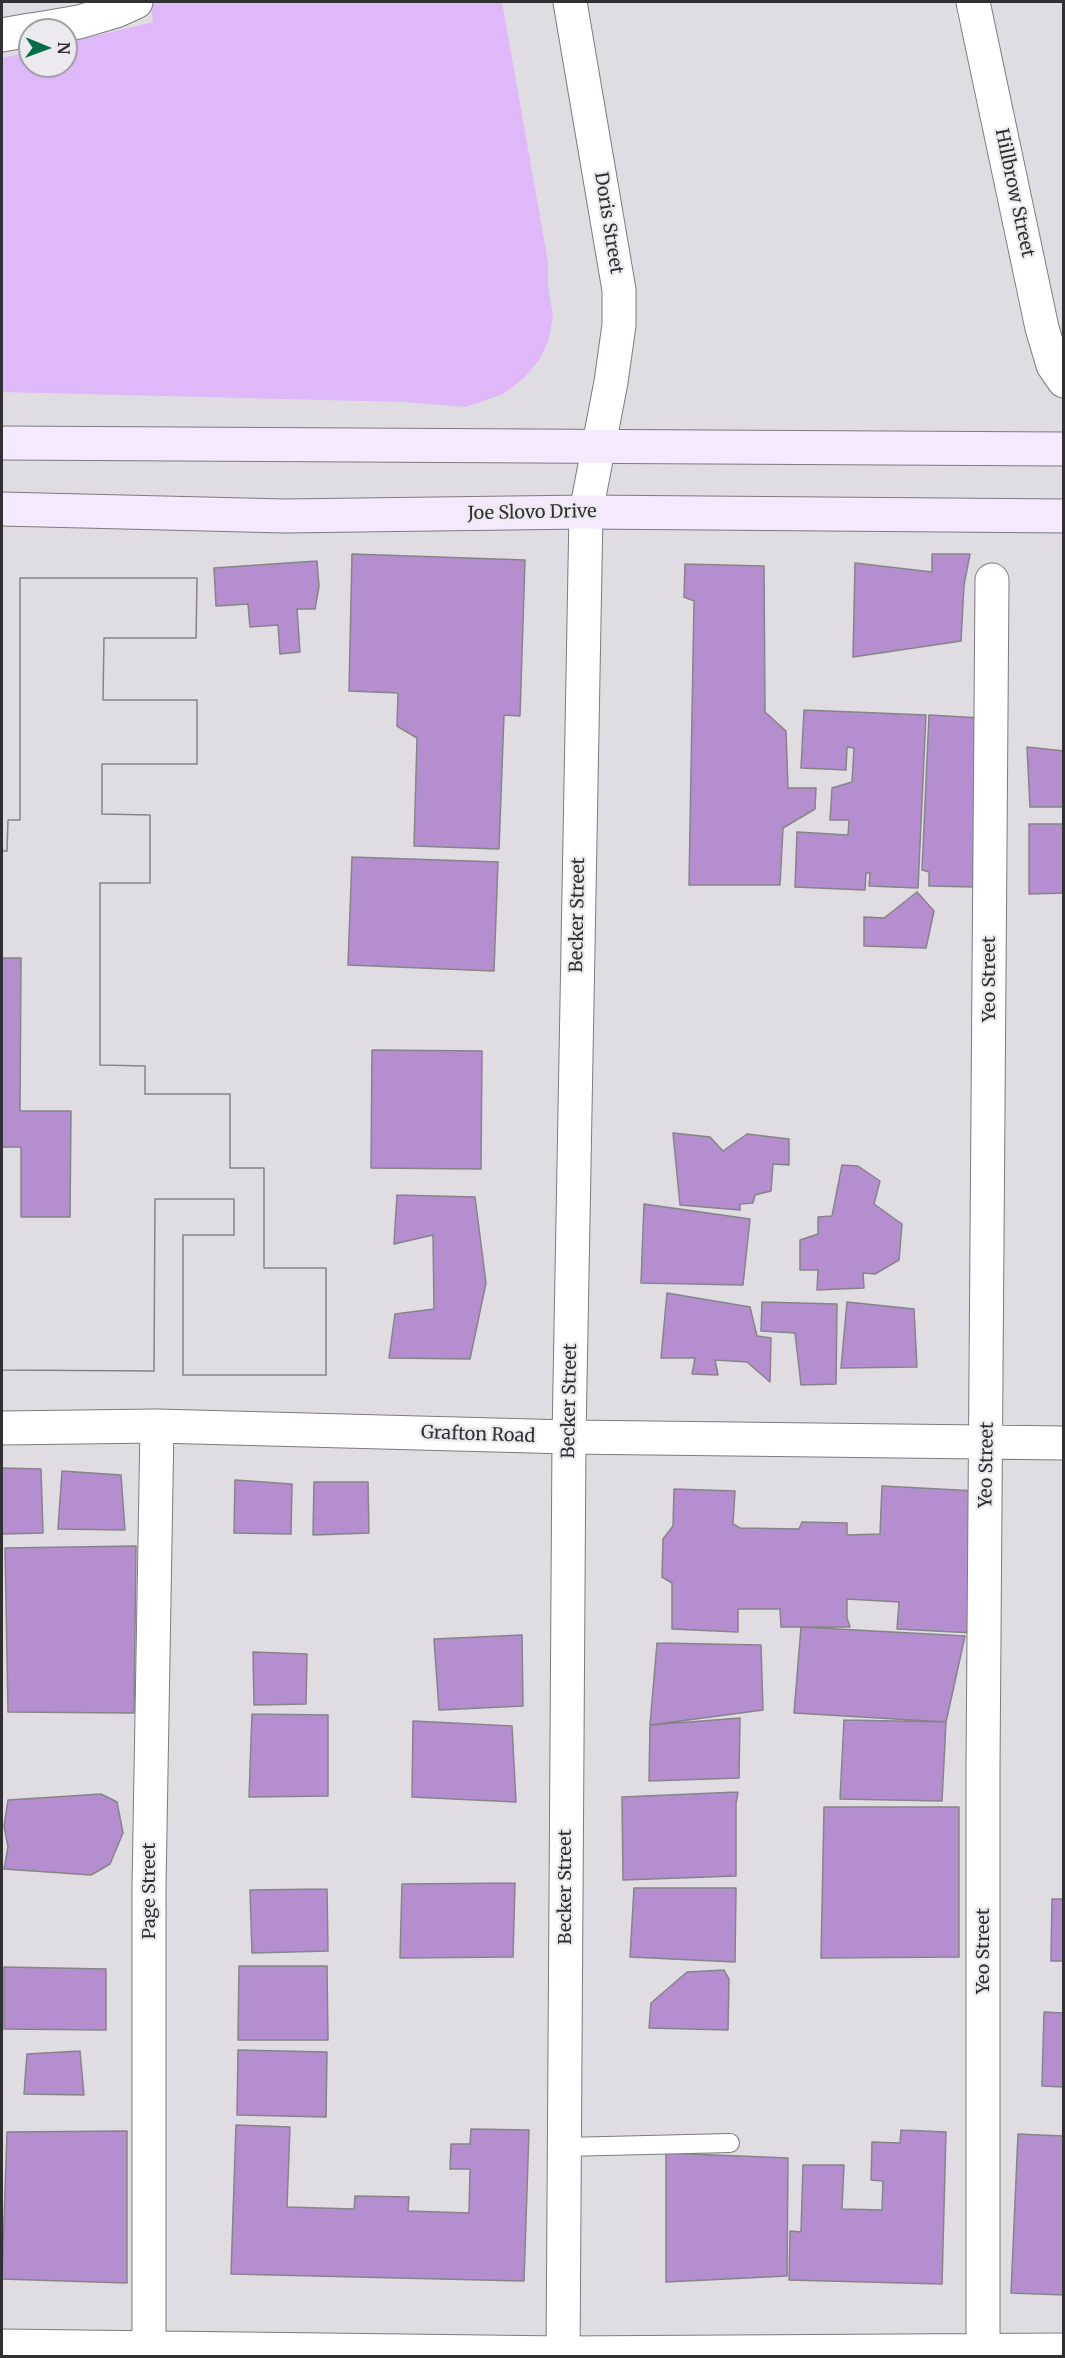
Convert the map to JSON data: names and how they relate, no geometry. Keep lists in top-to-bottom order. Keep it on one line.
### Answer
{"streets":{"main road":["Joe Slovo Drive"],"street":["Hillbrow Street","Doris Street","Becker Street","Yeo Street","Grafton Road","Page Street"]},"crossings":[["Doris Street","Becker Street"],["Joe Slovo Drive","Becker Street"],["Becker Street","Grafton Road"],["Yeo Street","Grafton Road"],["Grafton Road","Page Street"]],"north":"right"}
